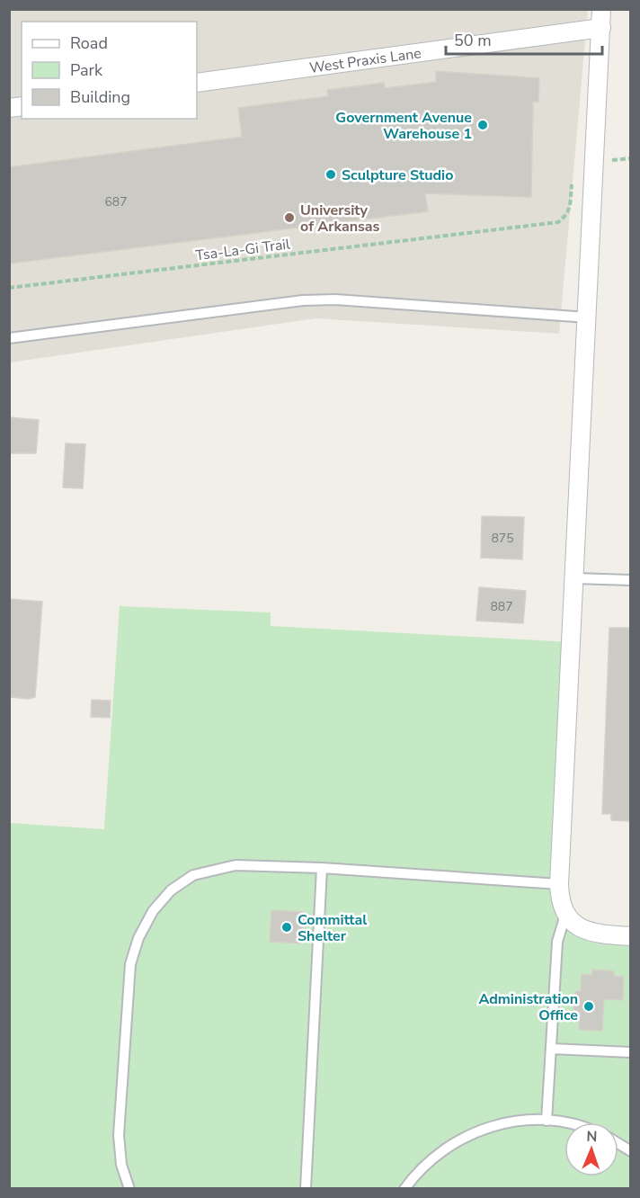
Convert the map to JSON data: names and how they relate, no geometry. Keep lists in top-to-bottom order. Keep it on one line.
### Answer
{"streets":{"street":["West Praxis Lane"],"path":["Tsa-La-Gi Trail"]},"places":["Government Avenue Warehouse 1","Sculpture Studio","University of Arkansas","Committal Shelter","Administration Office"],"house_numbers":["687","875","887"],"legend":["Road","Park","Building"],"scale_bar":"50 m","north":"top"}
